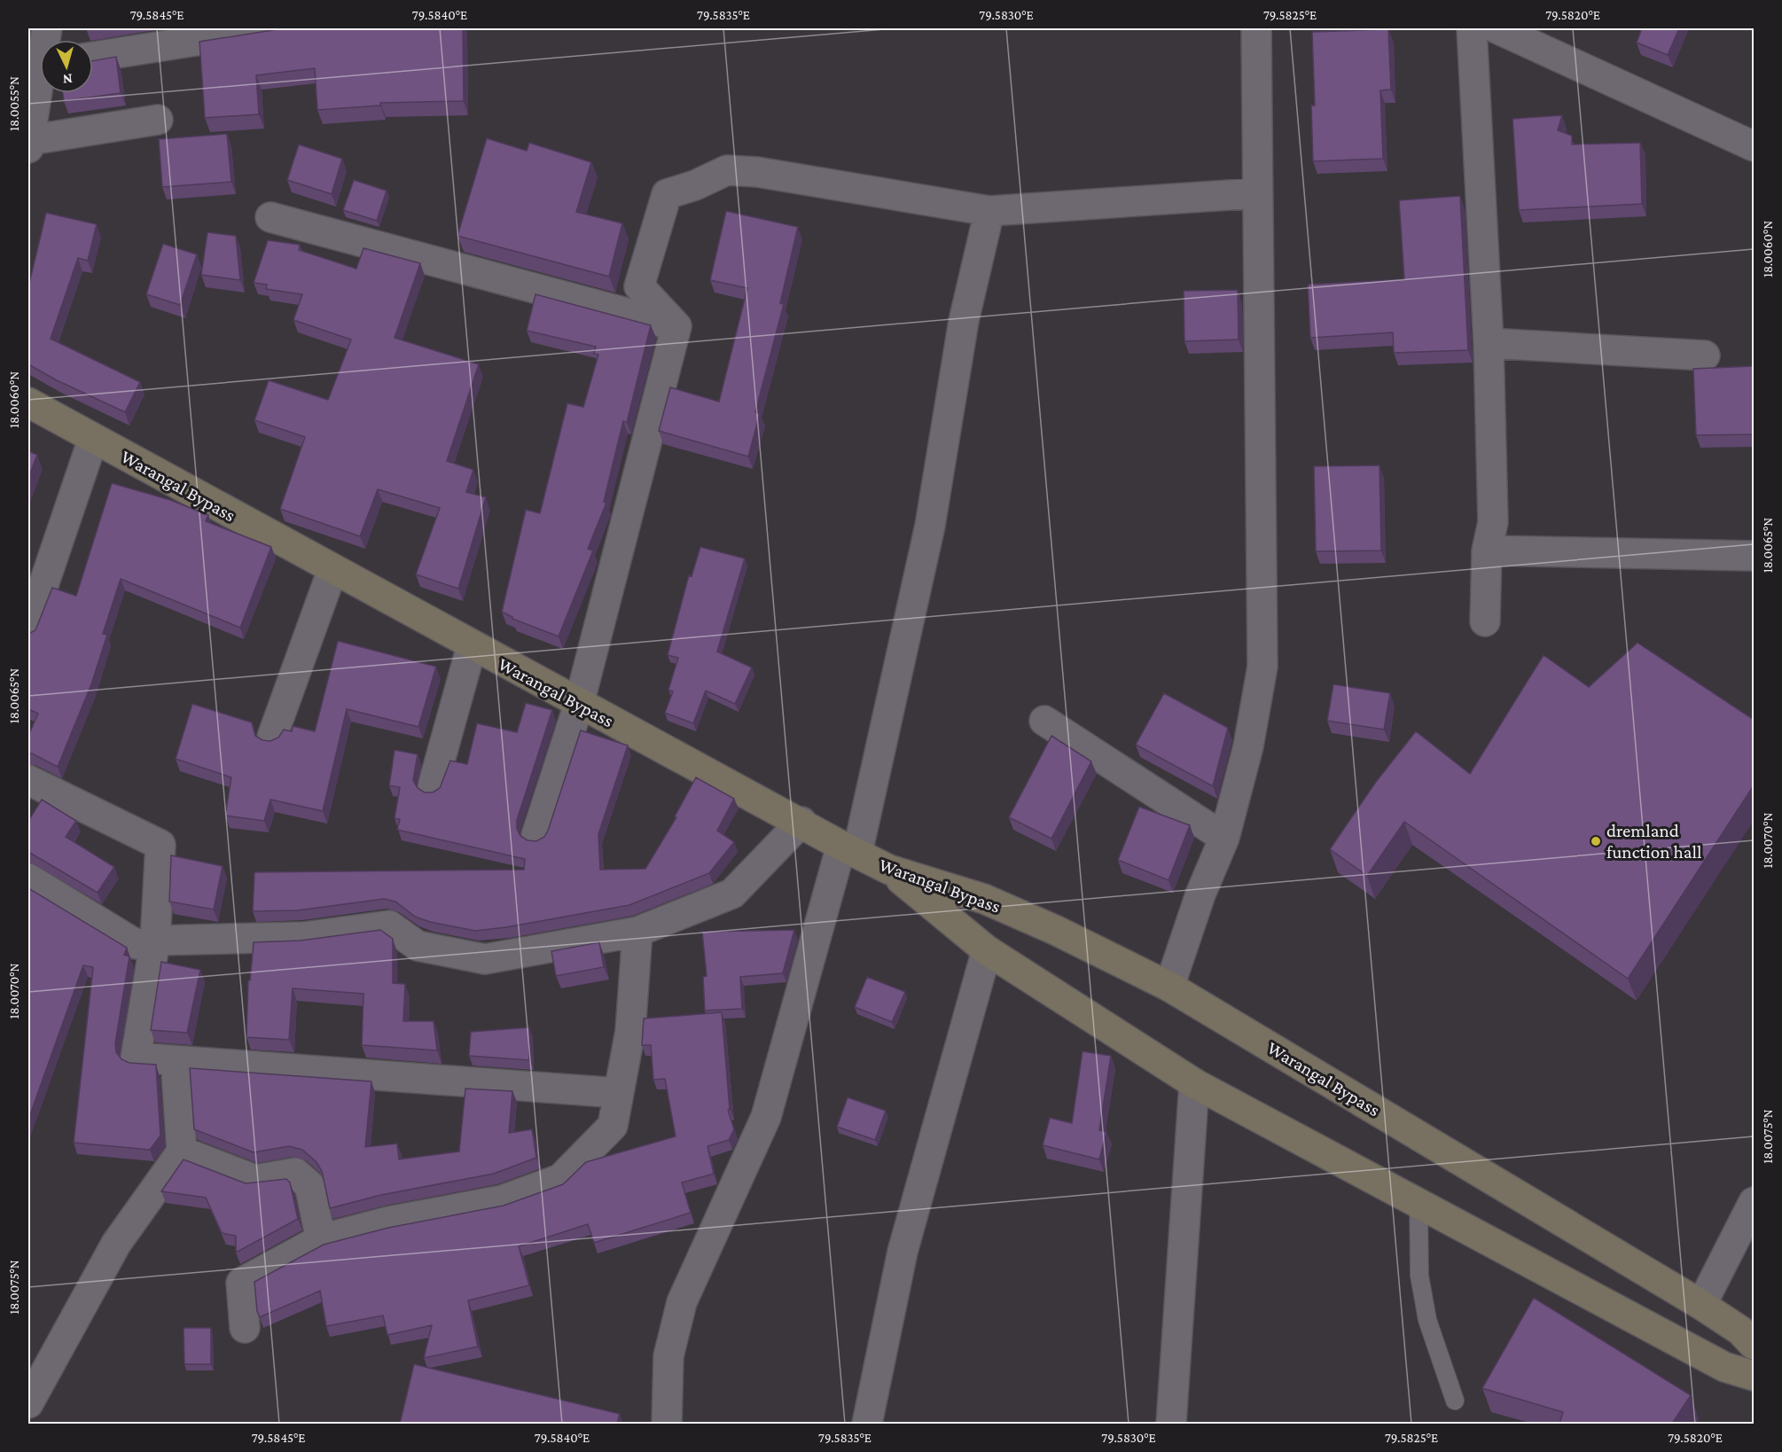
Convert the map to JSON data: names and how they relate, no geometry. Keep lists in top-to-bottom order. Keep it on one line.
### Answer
{"streets":{"main road":["Warangal Bypass"]},"places":["dremland function hall"],"north":"bottom","coordinates":["79.5845°E","79.5840°E","79.5835°E","79.5830°E","79.5825°E","79.5820°E","18.0055°N","18.0060°N","18.0065°N","18.0070°N","18.0075°N"]}
